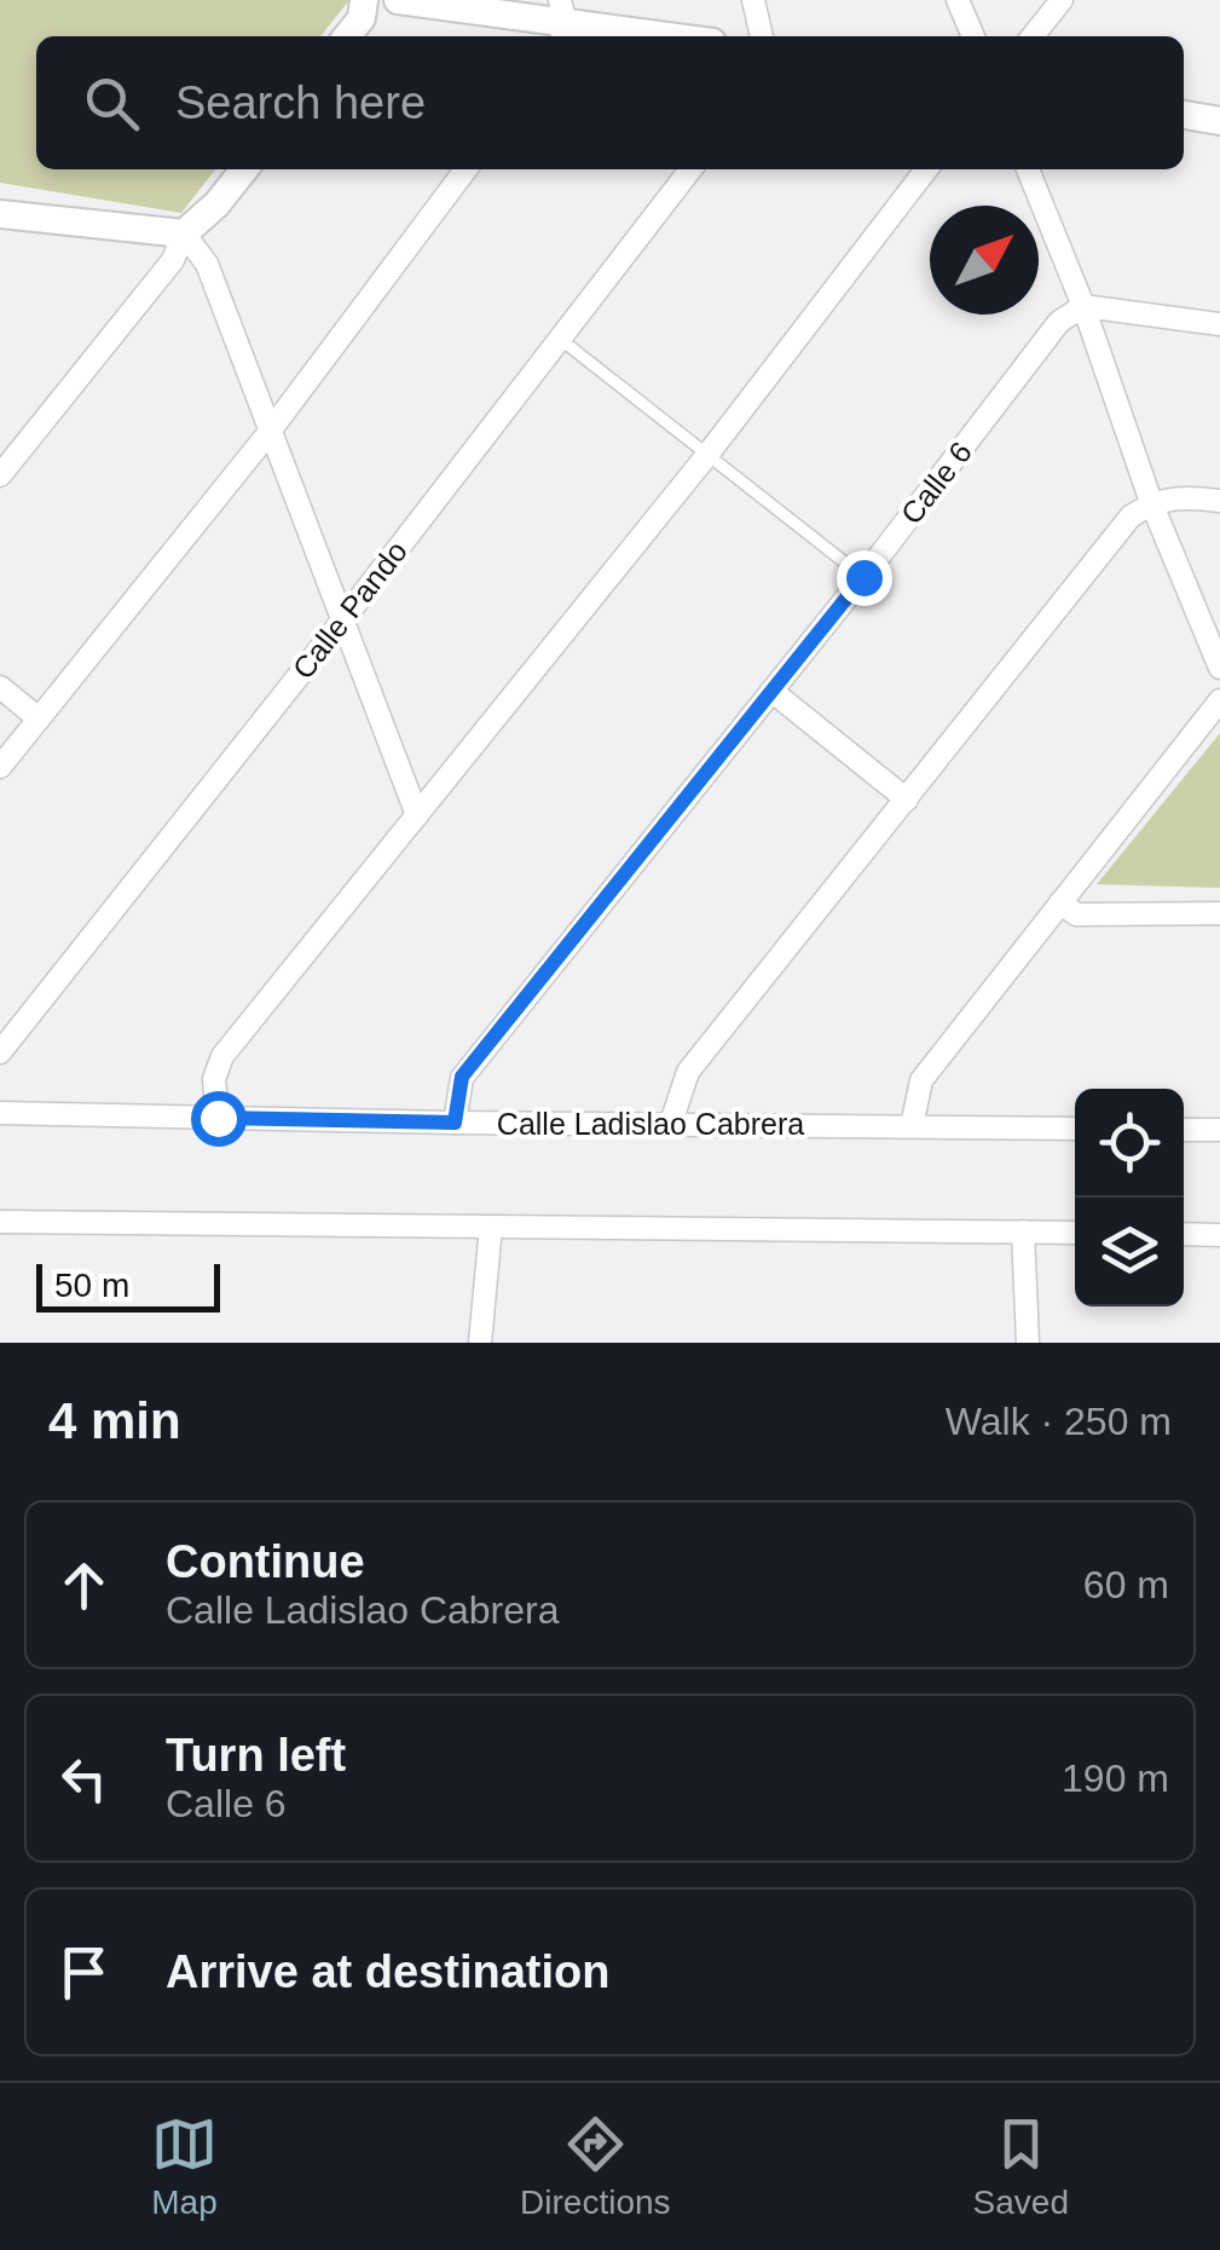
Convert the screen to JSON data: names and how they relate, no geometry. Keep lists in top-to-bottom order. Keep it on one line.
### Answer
{"streets":{"street":["Calle 6","Calle Pando","Calle Ladislao Cabrera"]},"crossings":[["Calle 6","Calle Ladislao Cabrera"]],"scale_bar":"50 m","north":"top right","page":{"search":"Search here","scale":"50 m","heading":["4 min","Walk · 250 m"],"list":[["Continue","Calle Ladislao Cabrera","60 m"],["Turn left","Calle 6","190 m"],"Arrive at destination"],"nav":["Map","Directions","Saved"]}}
